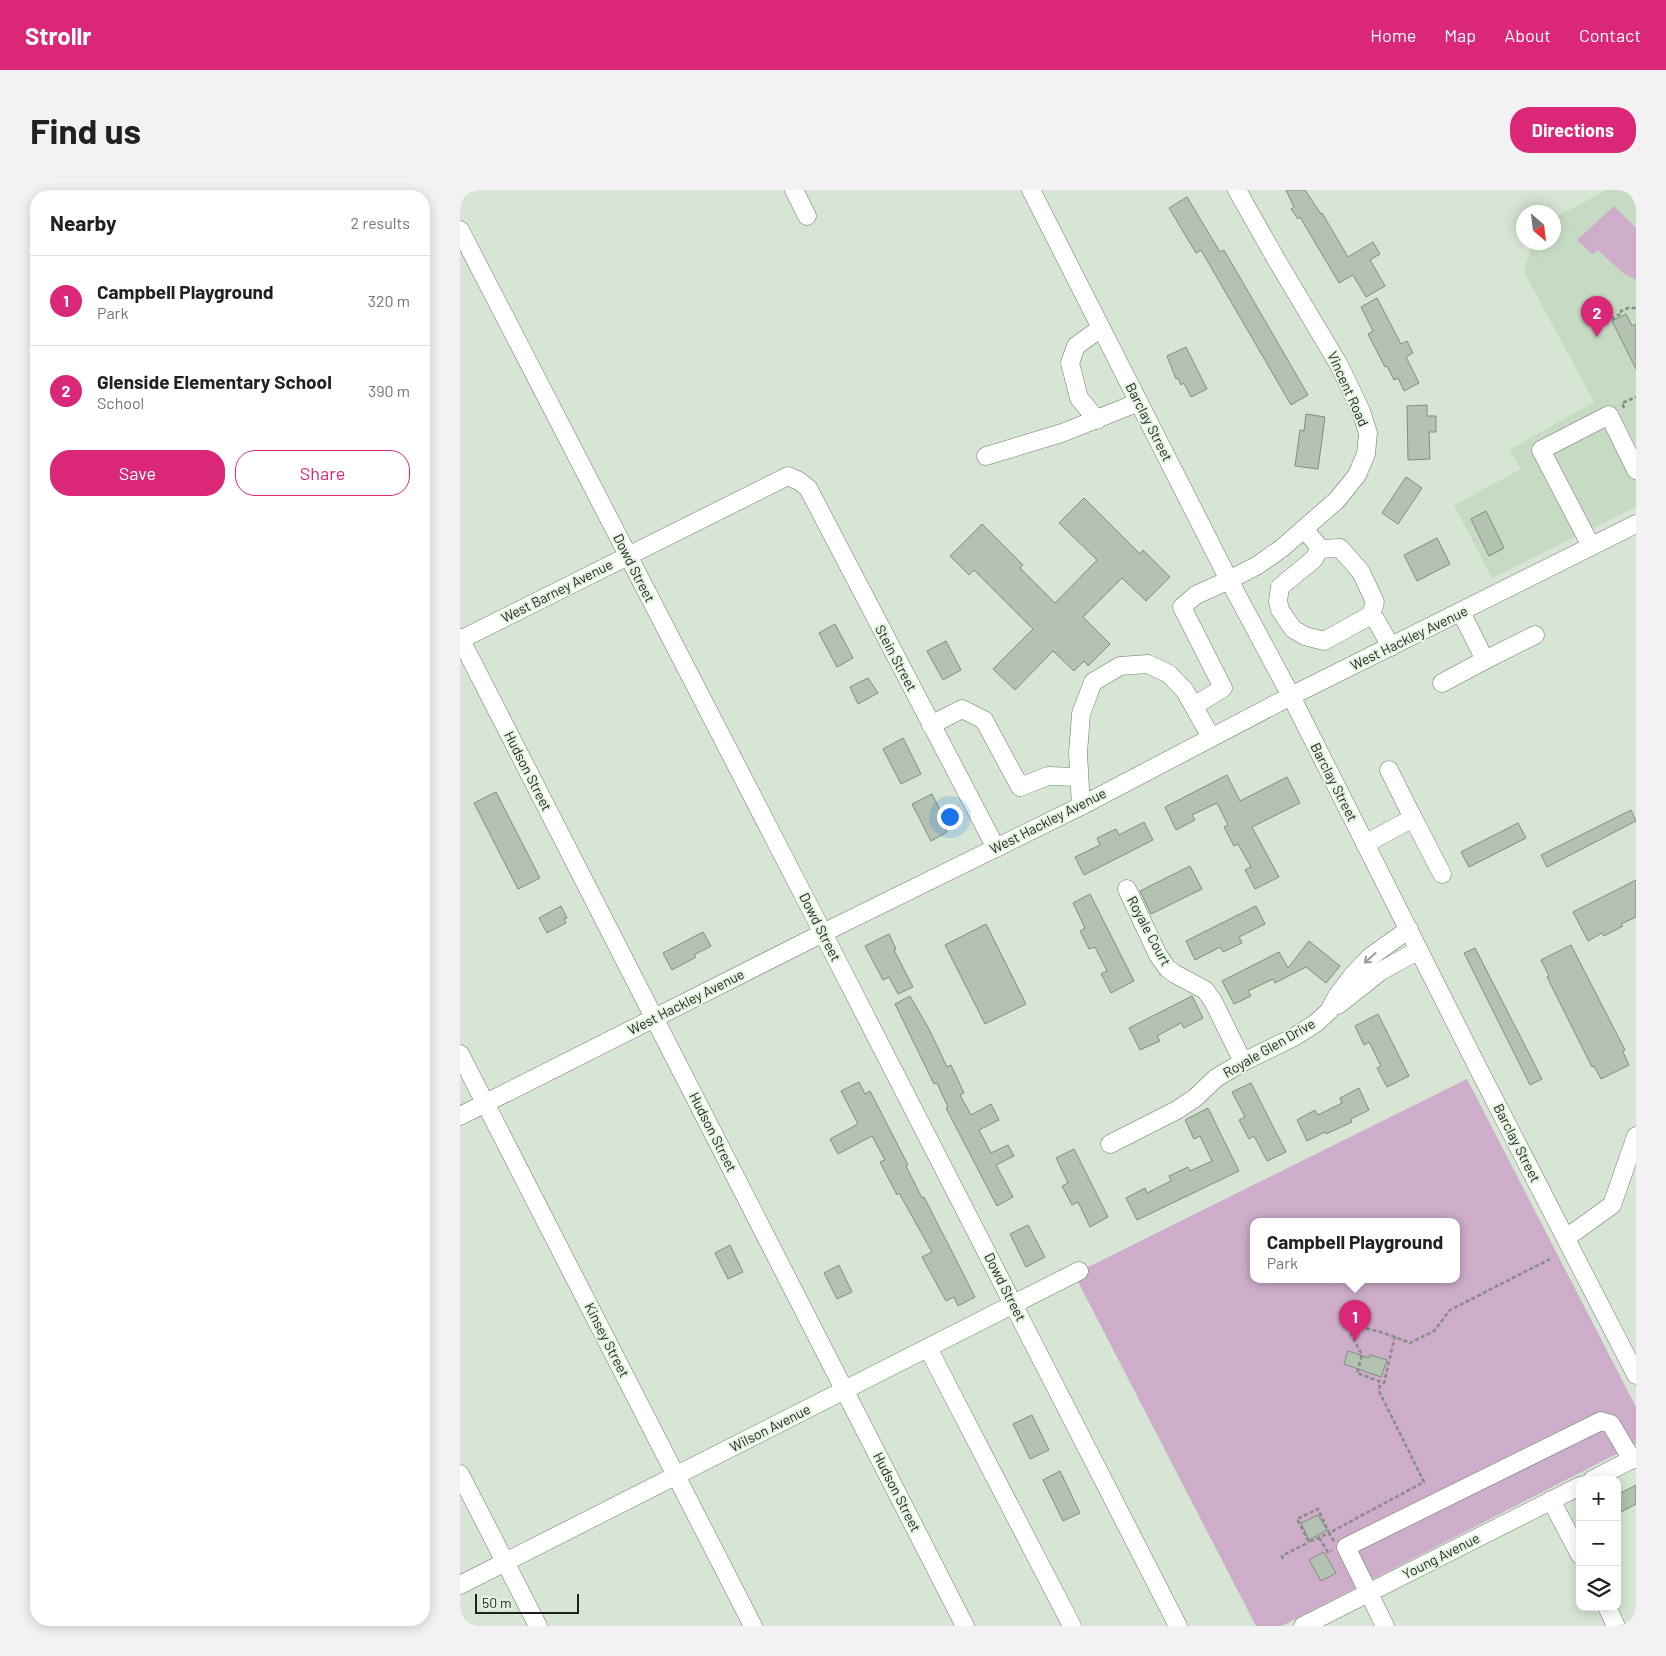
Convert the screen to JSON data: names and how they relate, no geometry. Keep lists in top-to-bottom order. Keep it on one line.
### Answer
{"streets":{"street":["Vincent Road","Barclay Street","Dowd Street","West Barney Avenue","West Hackley Avenue","Stein Street","Hudson Street","Royale Court","Royale Glen Drive","Kinsey Street","Wilson Avenue","Young Avenue"]},"crossings":[["Vincent Road","Barclay Street"],["Barclay Street","West Hackley Avenue"],["Barclay Street","Royale Glen Drive"],["Dowd Street","West Barney Avenue"],["Dowd Street","West Hackley Avenue"],["Dowd Street","Wilson Avenue"],["West Barney Avenue","Stein Street"],["West Barney Avenue","Hudson Street"],["West Hackley Avenue","Stein Street"],["West Hackley Avenue","Hudson Street"],["West Hackley Avenue","Kinsey Street"],["Hudson Street","Wilson Avenue"],["Royale Court","Royale Glen Drive"],["Kinsey Street","Wilson Avenue"]],"scale_bar":"50 m","north":"bottom right","page":{"header":"Strollr","nav":["Home","Map","About","Contact"],"buttons":["Directions",["Save","Share"]],"title":"Find us","heading":["Nearby","2 results"],"list":[{"mark":"1","name":"Campbell Playground","note":"Park","value":"320 m"},{"mark":"2","name":"Glenside Elementary School","note":"School","value":"390 m"}],"pins":["2","1"],"popup":["Campbell Playground","Park"],"map_buttons":["+","−"],"scale":"50 m"}}
